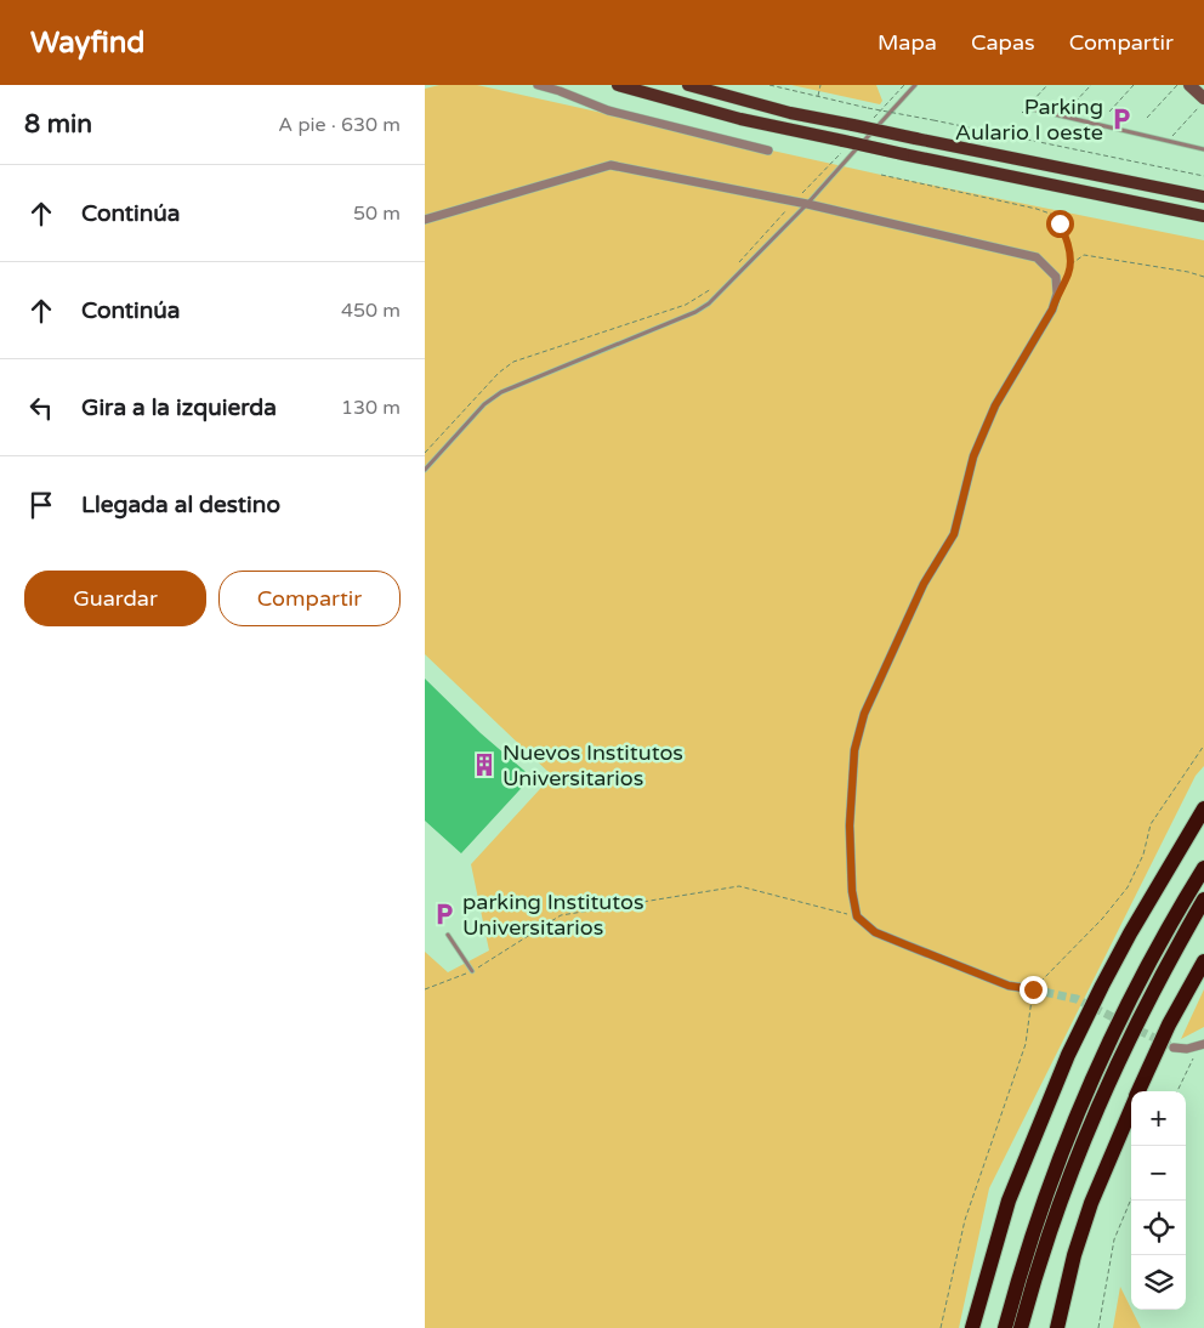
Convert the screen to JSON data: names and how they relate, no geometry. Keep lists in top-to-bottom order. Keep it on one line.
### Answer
{"places":{"parking":["Parking Aulario I oeste","parking Institutos Universitarios"],"building":["Nuevos Institutos Universitarios"]},"page":{"header":"Wayfind","nav":["Mapa","Capas","Compartir"],"heading":["8 min","A pie · 630 m"],"list":[["Continúa","50 m"],["Continúa","450 m"],["Gira a la izquierda","130 m"],"Llegada al destino"],"buttons":["Guardar","Compartir"],"map_buttons":["+","−"]}}
